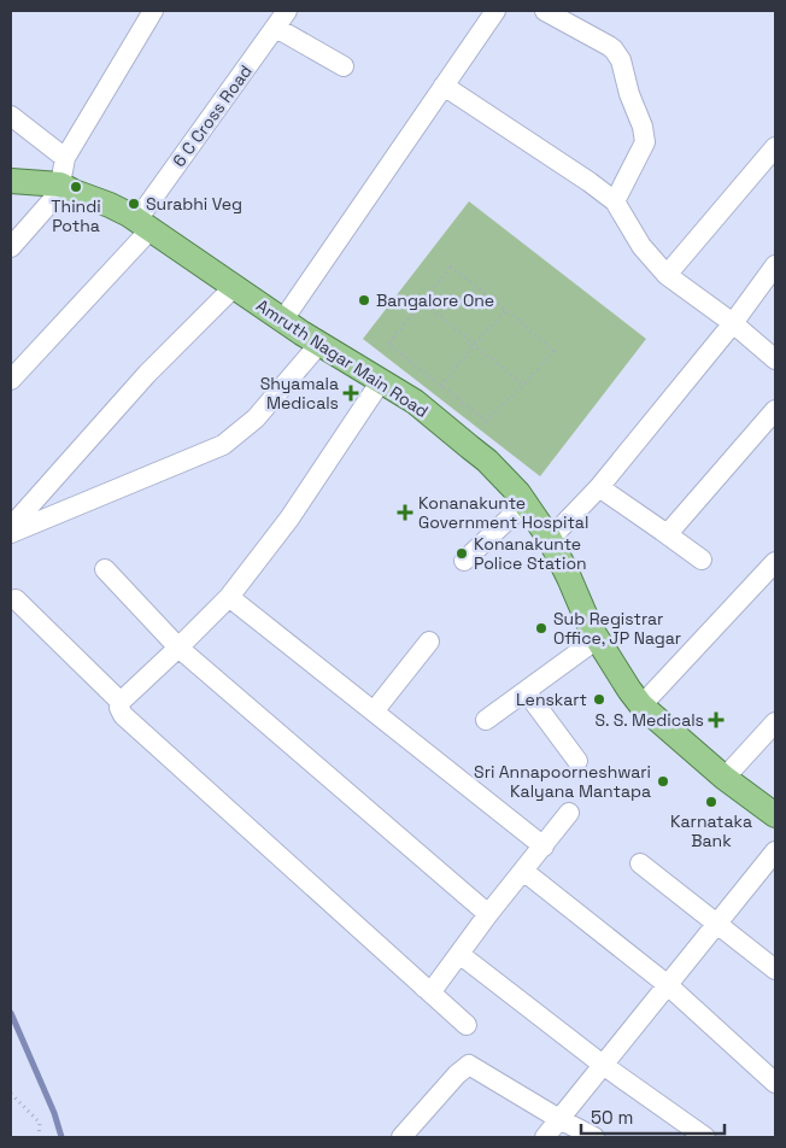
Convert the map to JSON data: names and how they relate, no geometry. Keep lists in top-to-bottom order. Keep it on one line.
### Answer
{"streets":{"main road":["Amruth Nagar Main Road"],"street":["6 C Cross Road"]},"crossings":[["6 C Cross Road","Amruth Nagar Main Road"]],"places":{"other":["Thindi Potha","Surabhi Veg","Bangalore One","Konanakunte Police Station","Sub Registrar Office, JP Nagar","Lenskart","Sri Annapoorneshwari Kalyana Mantapa","Karnataka Bank"],"health":["Shyamala Medicals","Konanakunte Government Hospital","S. S. Medicals"]},"scale_bar":"50 m"}
